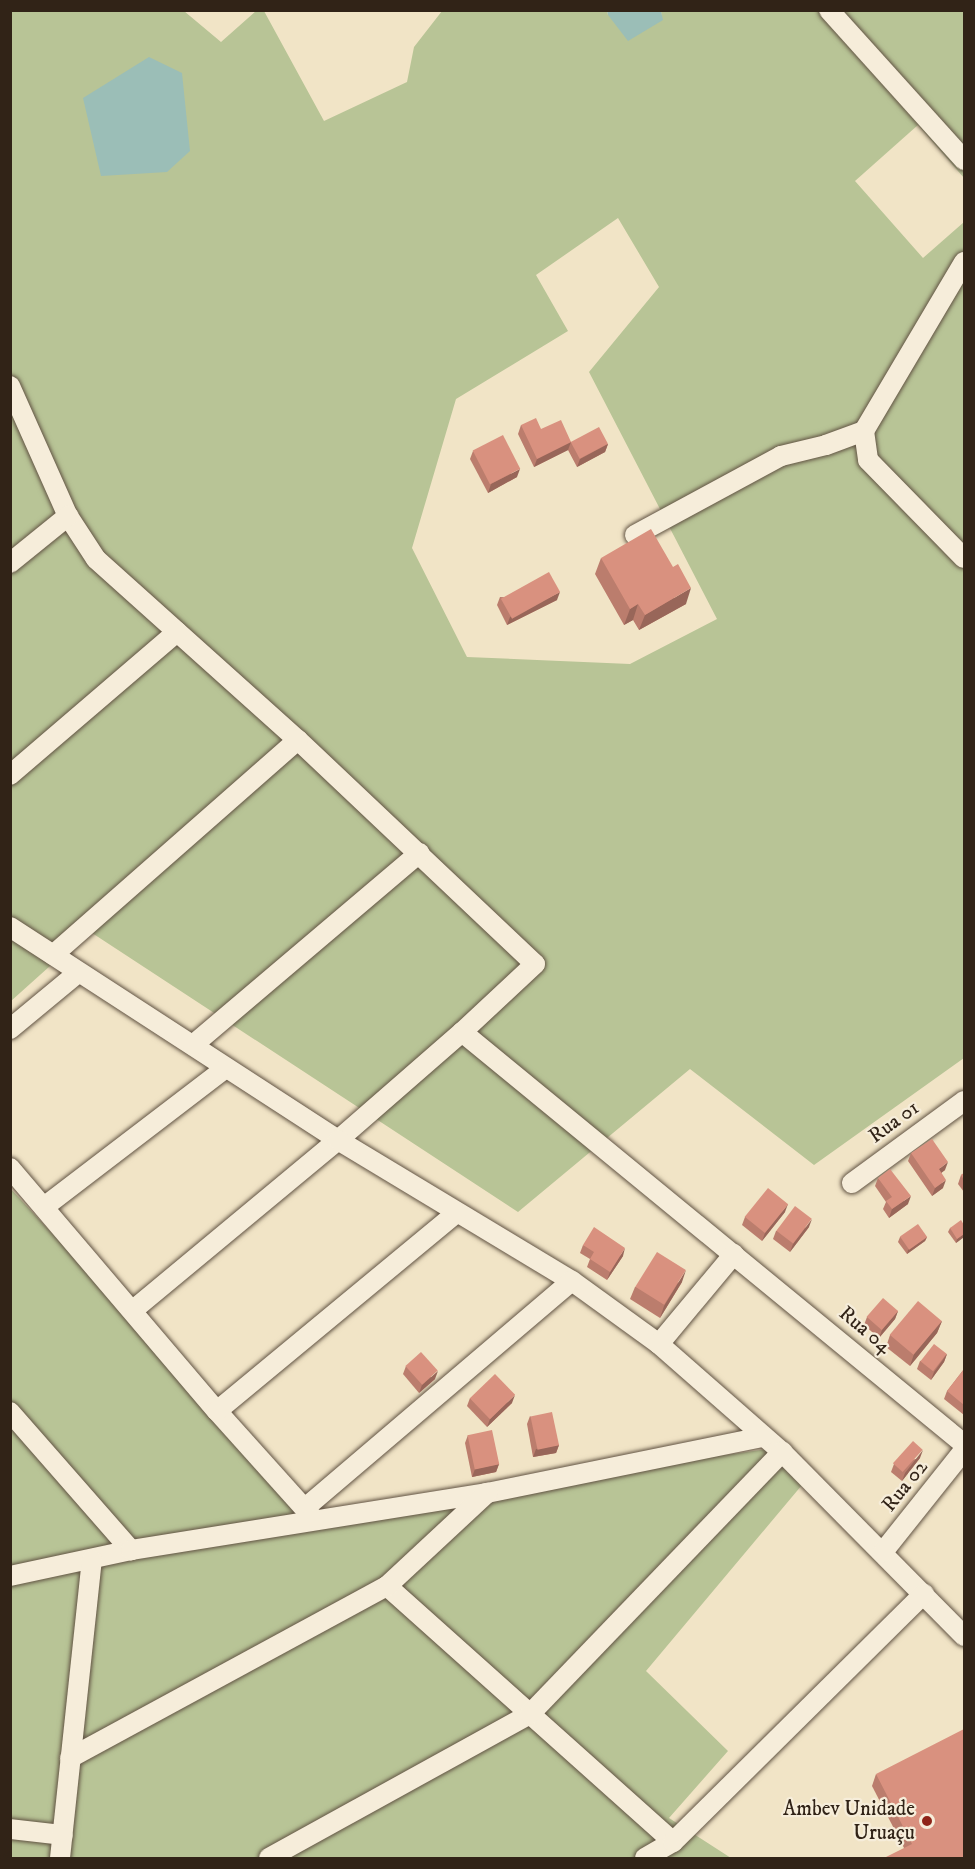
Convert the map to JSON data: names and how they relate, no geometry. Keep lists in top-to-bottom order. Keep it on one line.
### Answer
{"streets":{"street":["Rua 01","Rua 04","Rua 02"]},"places":["Ambev Unidade Uruaçu"]}
